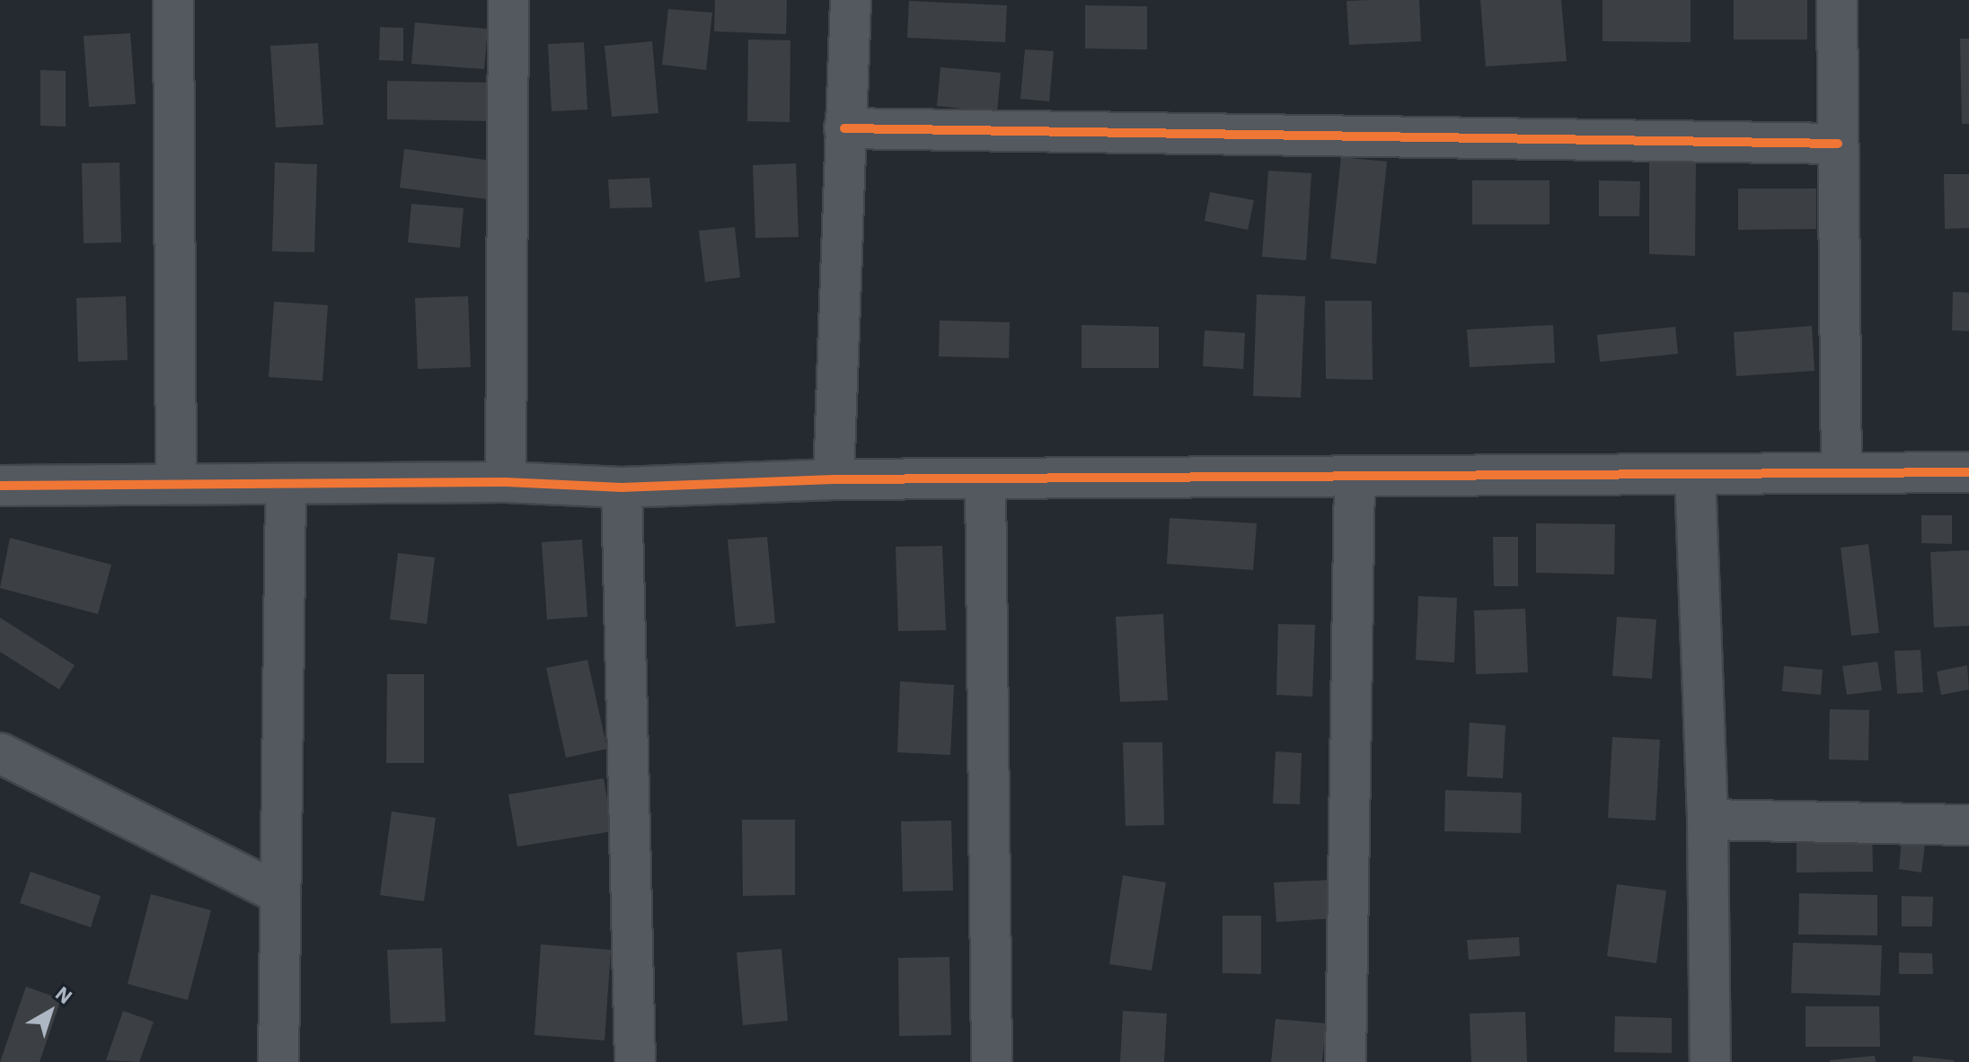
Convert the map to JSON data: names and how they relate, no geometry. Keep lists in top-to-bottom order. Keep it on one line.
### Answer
{"north":"top right"}
